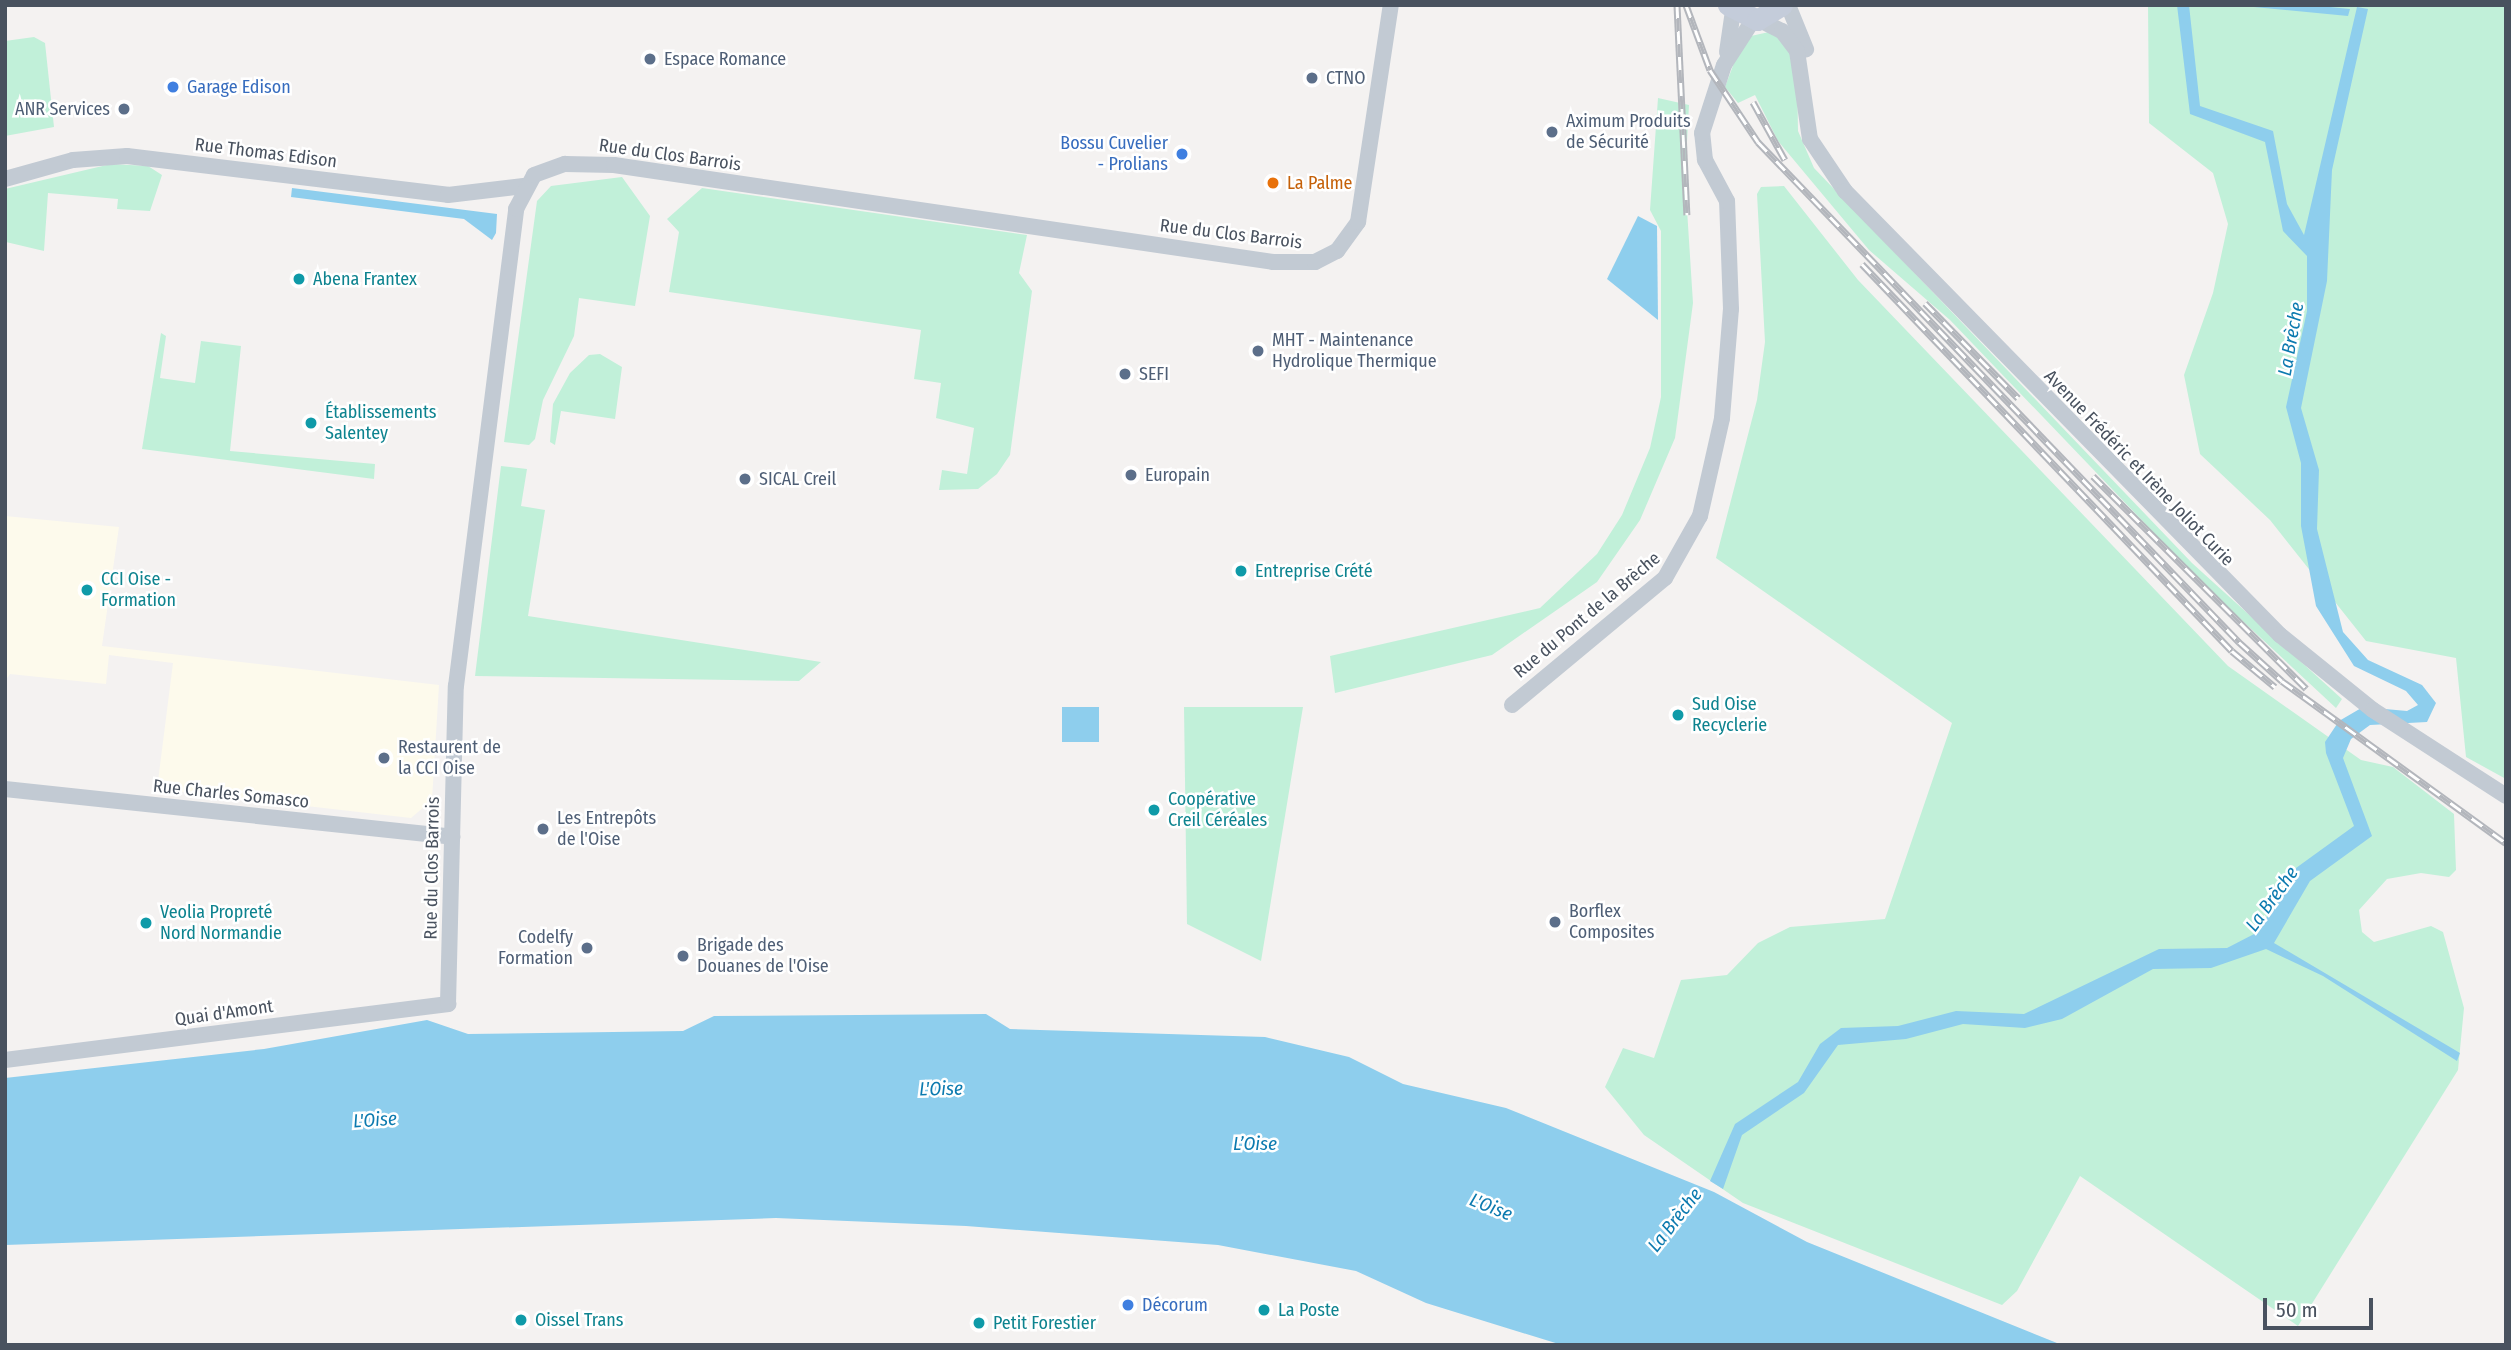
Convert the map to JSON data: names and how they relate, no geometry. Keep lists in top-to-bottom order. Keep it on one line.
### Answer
{"streets":{"street":["Rue Thomas Edison","Rue du Clos Barrois","Avenue Frédéric et Irène Joliot Curie","Rue du Pont de la Brèche","Rue Charles Somasco","Quai d'Amont"]},"crossings":[["Rue Thomas Edison","Rue du Clos Barrois"],["Rue du Clos Barrois","Rue Charles Somasco"],["Rue du Clos Barrois","Quai d'Amont"],["Avenue Frédéric et Irène Joliot Curie","Rue du Pont de la Brèche"]],"water":["La Brèche","L'Oise","L’Oise"],"places":["Espace Romance","CTNO","Garage Edison","ANR Services","Aximum Produits de Sécurité","Bossu Cuvelier - Prolians","La Palme","Abena Frantex","MHT - Maintenance Hydrolique Thermique","SEFI","Établissements Salentey","Europain","SICAL Creil","Entreprise Crété","CCI Oise - Formation","Sud Oise Recyclerie","Restaurent de la CCI Oise","Coopérative Creil Céréales","Les Entrepôts de l'Oise","Borflex Composites","Veolia Propreté Nord Normandie","Codelfy Formation","Brigade des Douanes de l'Oise","Décorum","La Poste","Oissel Trans","Petit Forestier"],"scale_bar":"50 m"}
